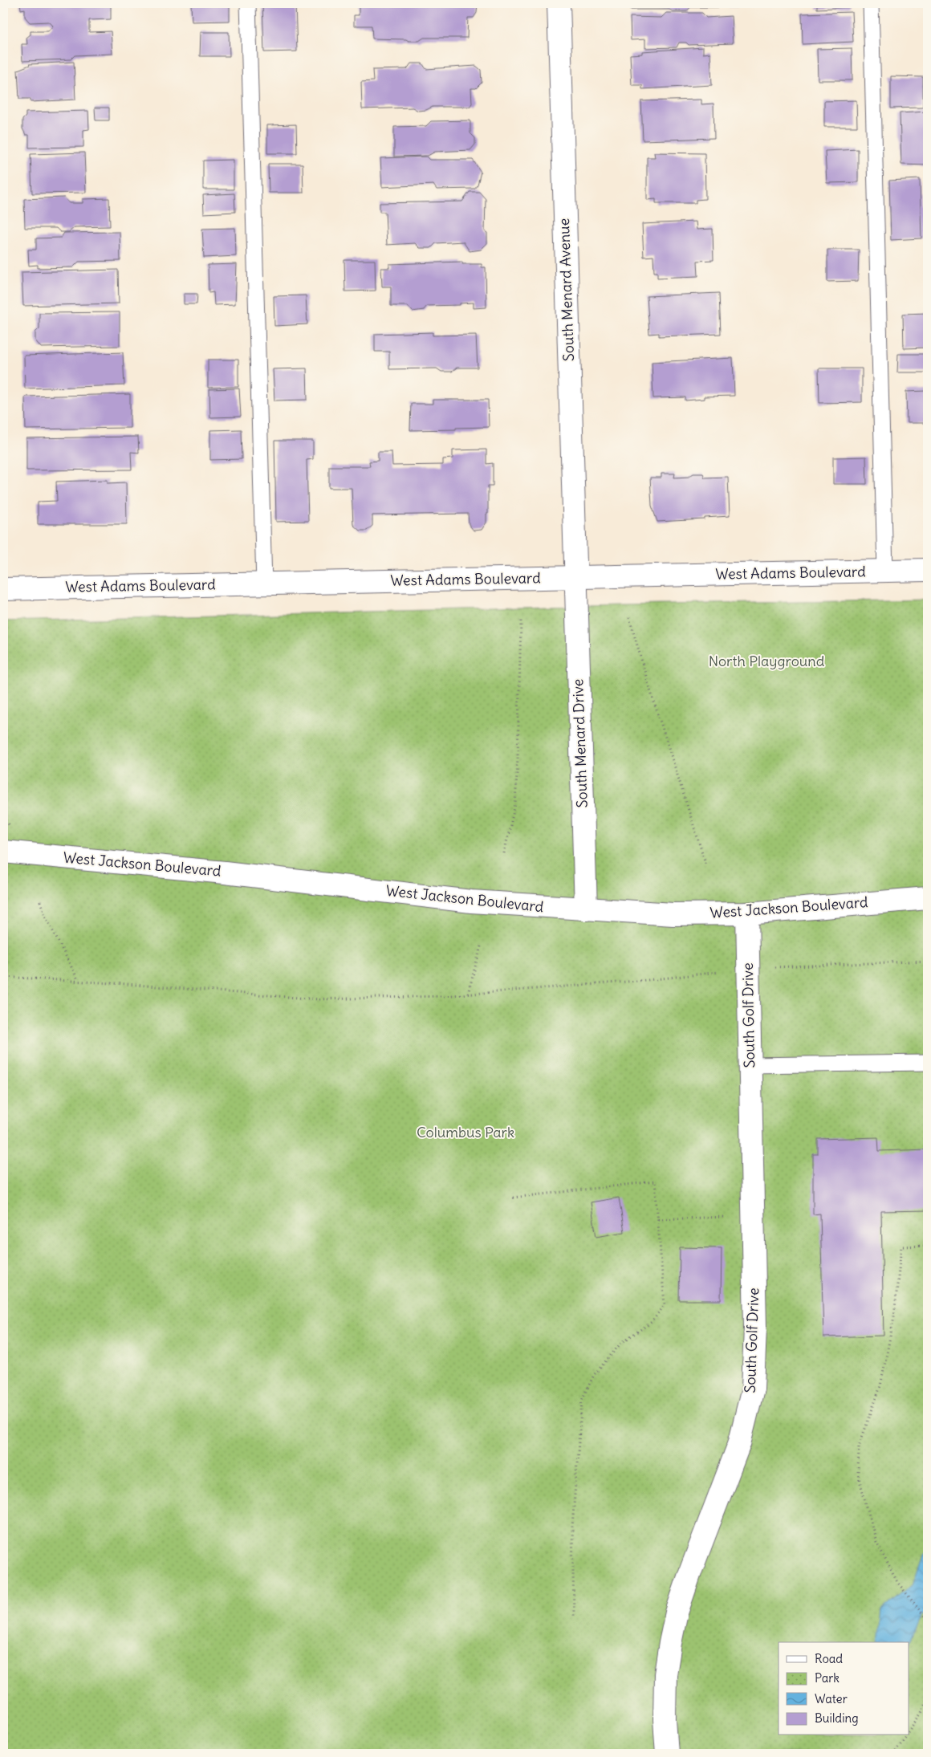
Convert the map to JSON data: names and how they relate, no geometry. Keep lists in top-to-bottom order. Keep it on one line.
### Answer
{"streets":{"street":["South Menard Avenue","West Adams Boulevard","South Menard Drive","West Jackson Boulevard","South Golf Drive"]},"crossings":[["South Menard Avenue","West Adams Boulevard"],["South Menard Avenue","South Menard Drive"],["West Adams Boulevard","South Menard Drive"],["South Menard Drive","West Jackson Boulevard"],["West Jackson Boulevard","South Golf Drive"]],"parks":["North Playground","Columbus Park"],"legend":["Road","Park","Water","Building"]}
